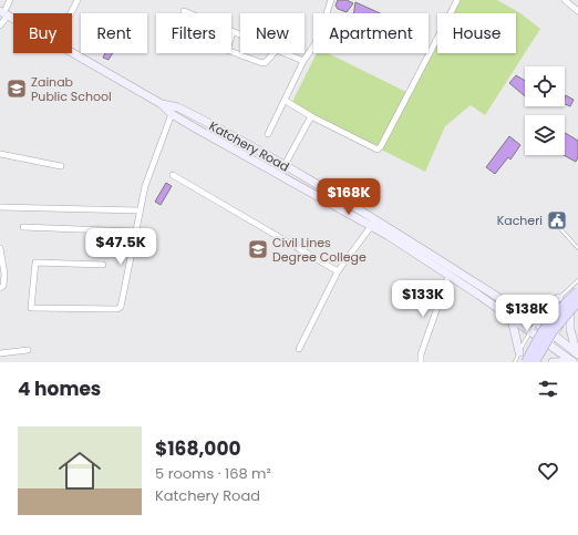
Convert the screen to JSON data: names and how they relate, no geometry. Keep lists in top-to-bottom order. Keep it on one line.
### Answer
{"streets":{"main road":["Katchery Road"]},"places":{"school or university":["Zainab Public School","Civil Lines Degree College"],"public building":["Kacheri"]},"page":{"chip":["Buy","Rent","Filters","New","Apartment","House"],"price":["$168K","$47.5K","$133K","$138K"],"heading":"4 homes","list":[{"name":"$168,000","note":"5 rooms · 168 m² · Katchery Road"}]}}
